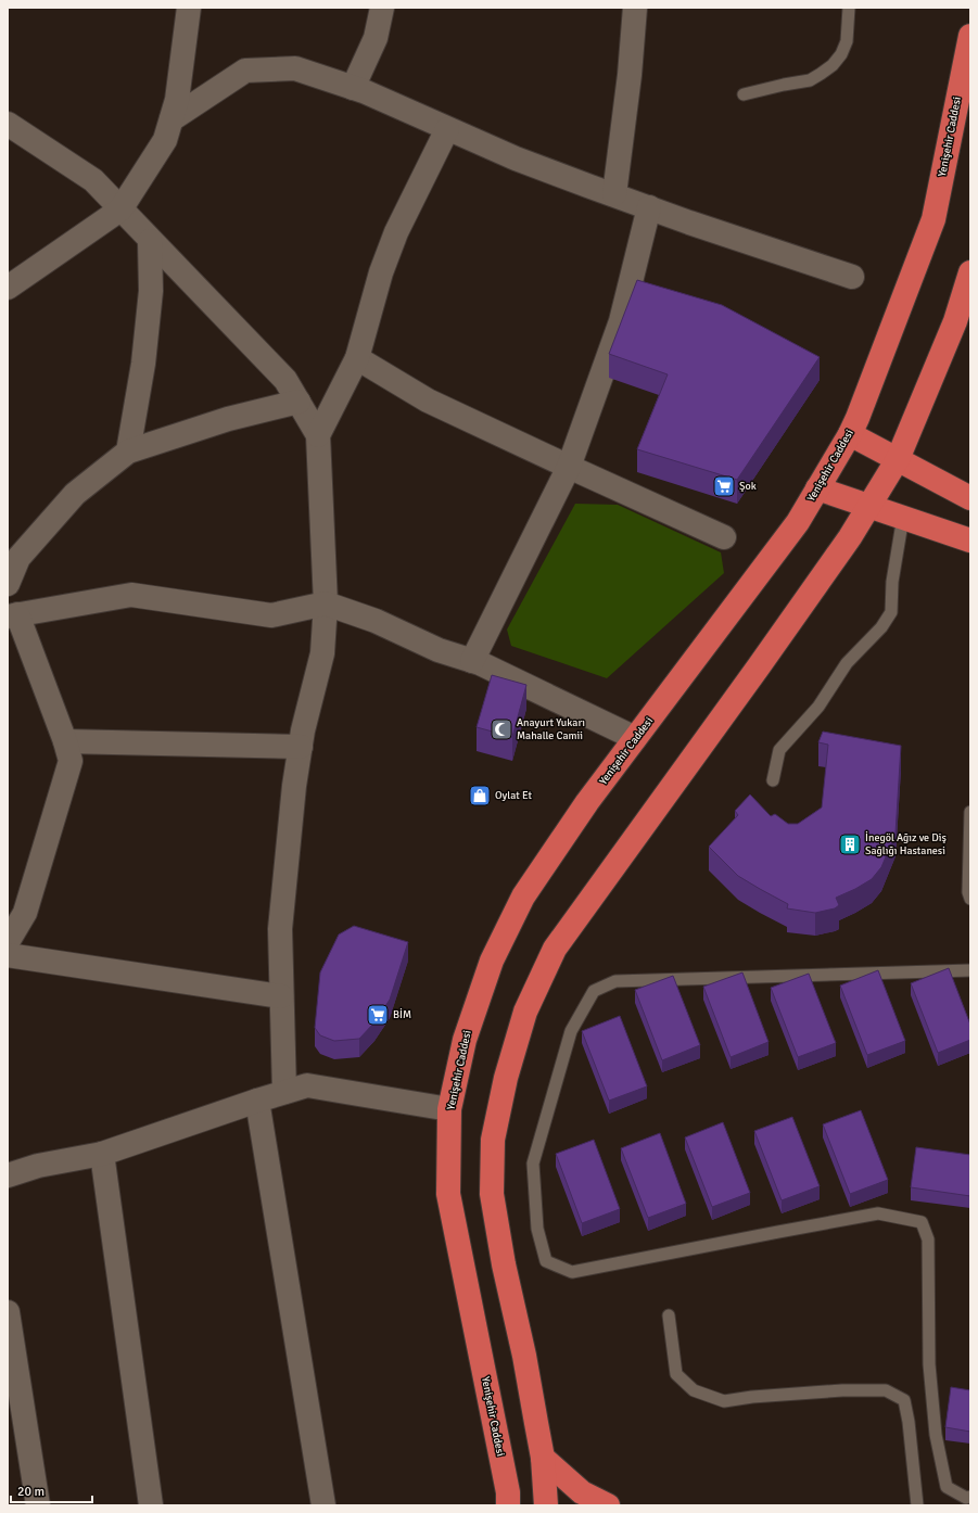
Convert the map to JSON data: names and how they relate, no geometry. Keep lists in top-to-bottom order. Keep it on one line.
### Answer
{"streets":{"highway":["Yenişehir Caddesi"]},"places":{"supermarket":["Şok","BİM"],"mosque":["Anayurt Yukarı Mahalle Camii"],"shop":["Oylat Et"],"building":["İnegöl Ağız ve Diş Sağlığı Hastanesi"]},"scale_bar":"20 m"}
